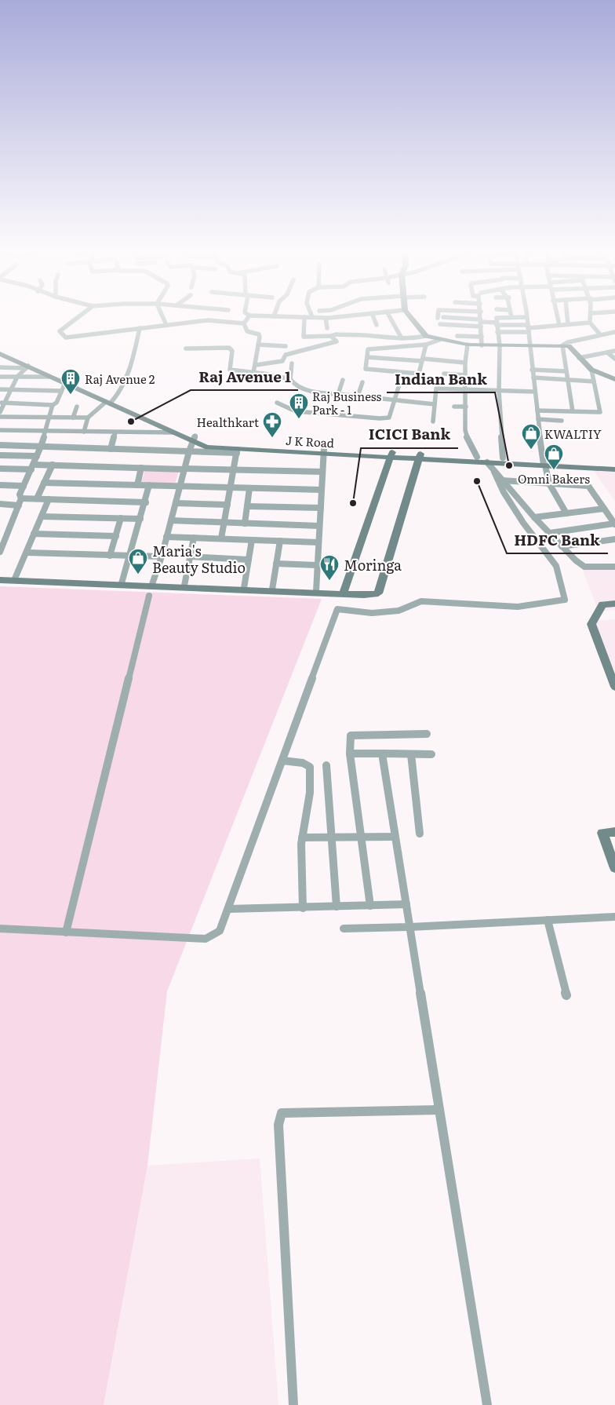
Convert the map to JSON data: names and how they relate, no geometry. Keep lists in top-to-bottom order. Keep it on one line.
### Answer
{"streets":{"street":["J K Road"]},"places":{"building":["Raj Avenue 2","Raj Business Park - 1"],"other":["Raj Avenue 1","Indian Bank","HDFC Bank","ICICI Bank"],"pharmacy":["Healthkart"],"shop":["KWALTIY","Omni Bakers","Maria's Beauty Studio"],"restaurant":["Moringa"]}}
